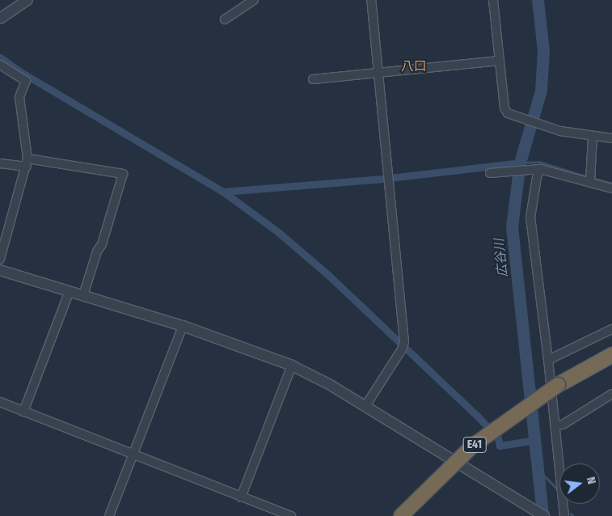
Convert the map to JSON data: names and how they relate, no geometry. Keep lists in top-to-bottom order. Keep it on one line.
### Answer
{"streets":{"highway":["E41"]},"districts":["八口"],"water":["広谷川"],"north":"right"}
